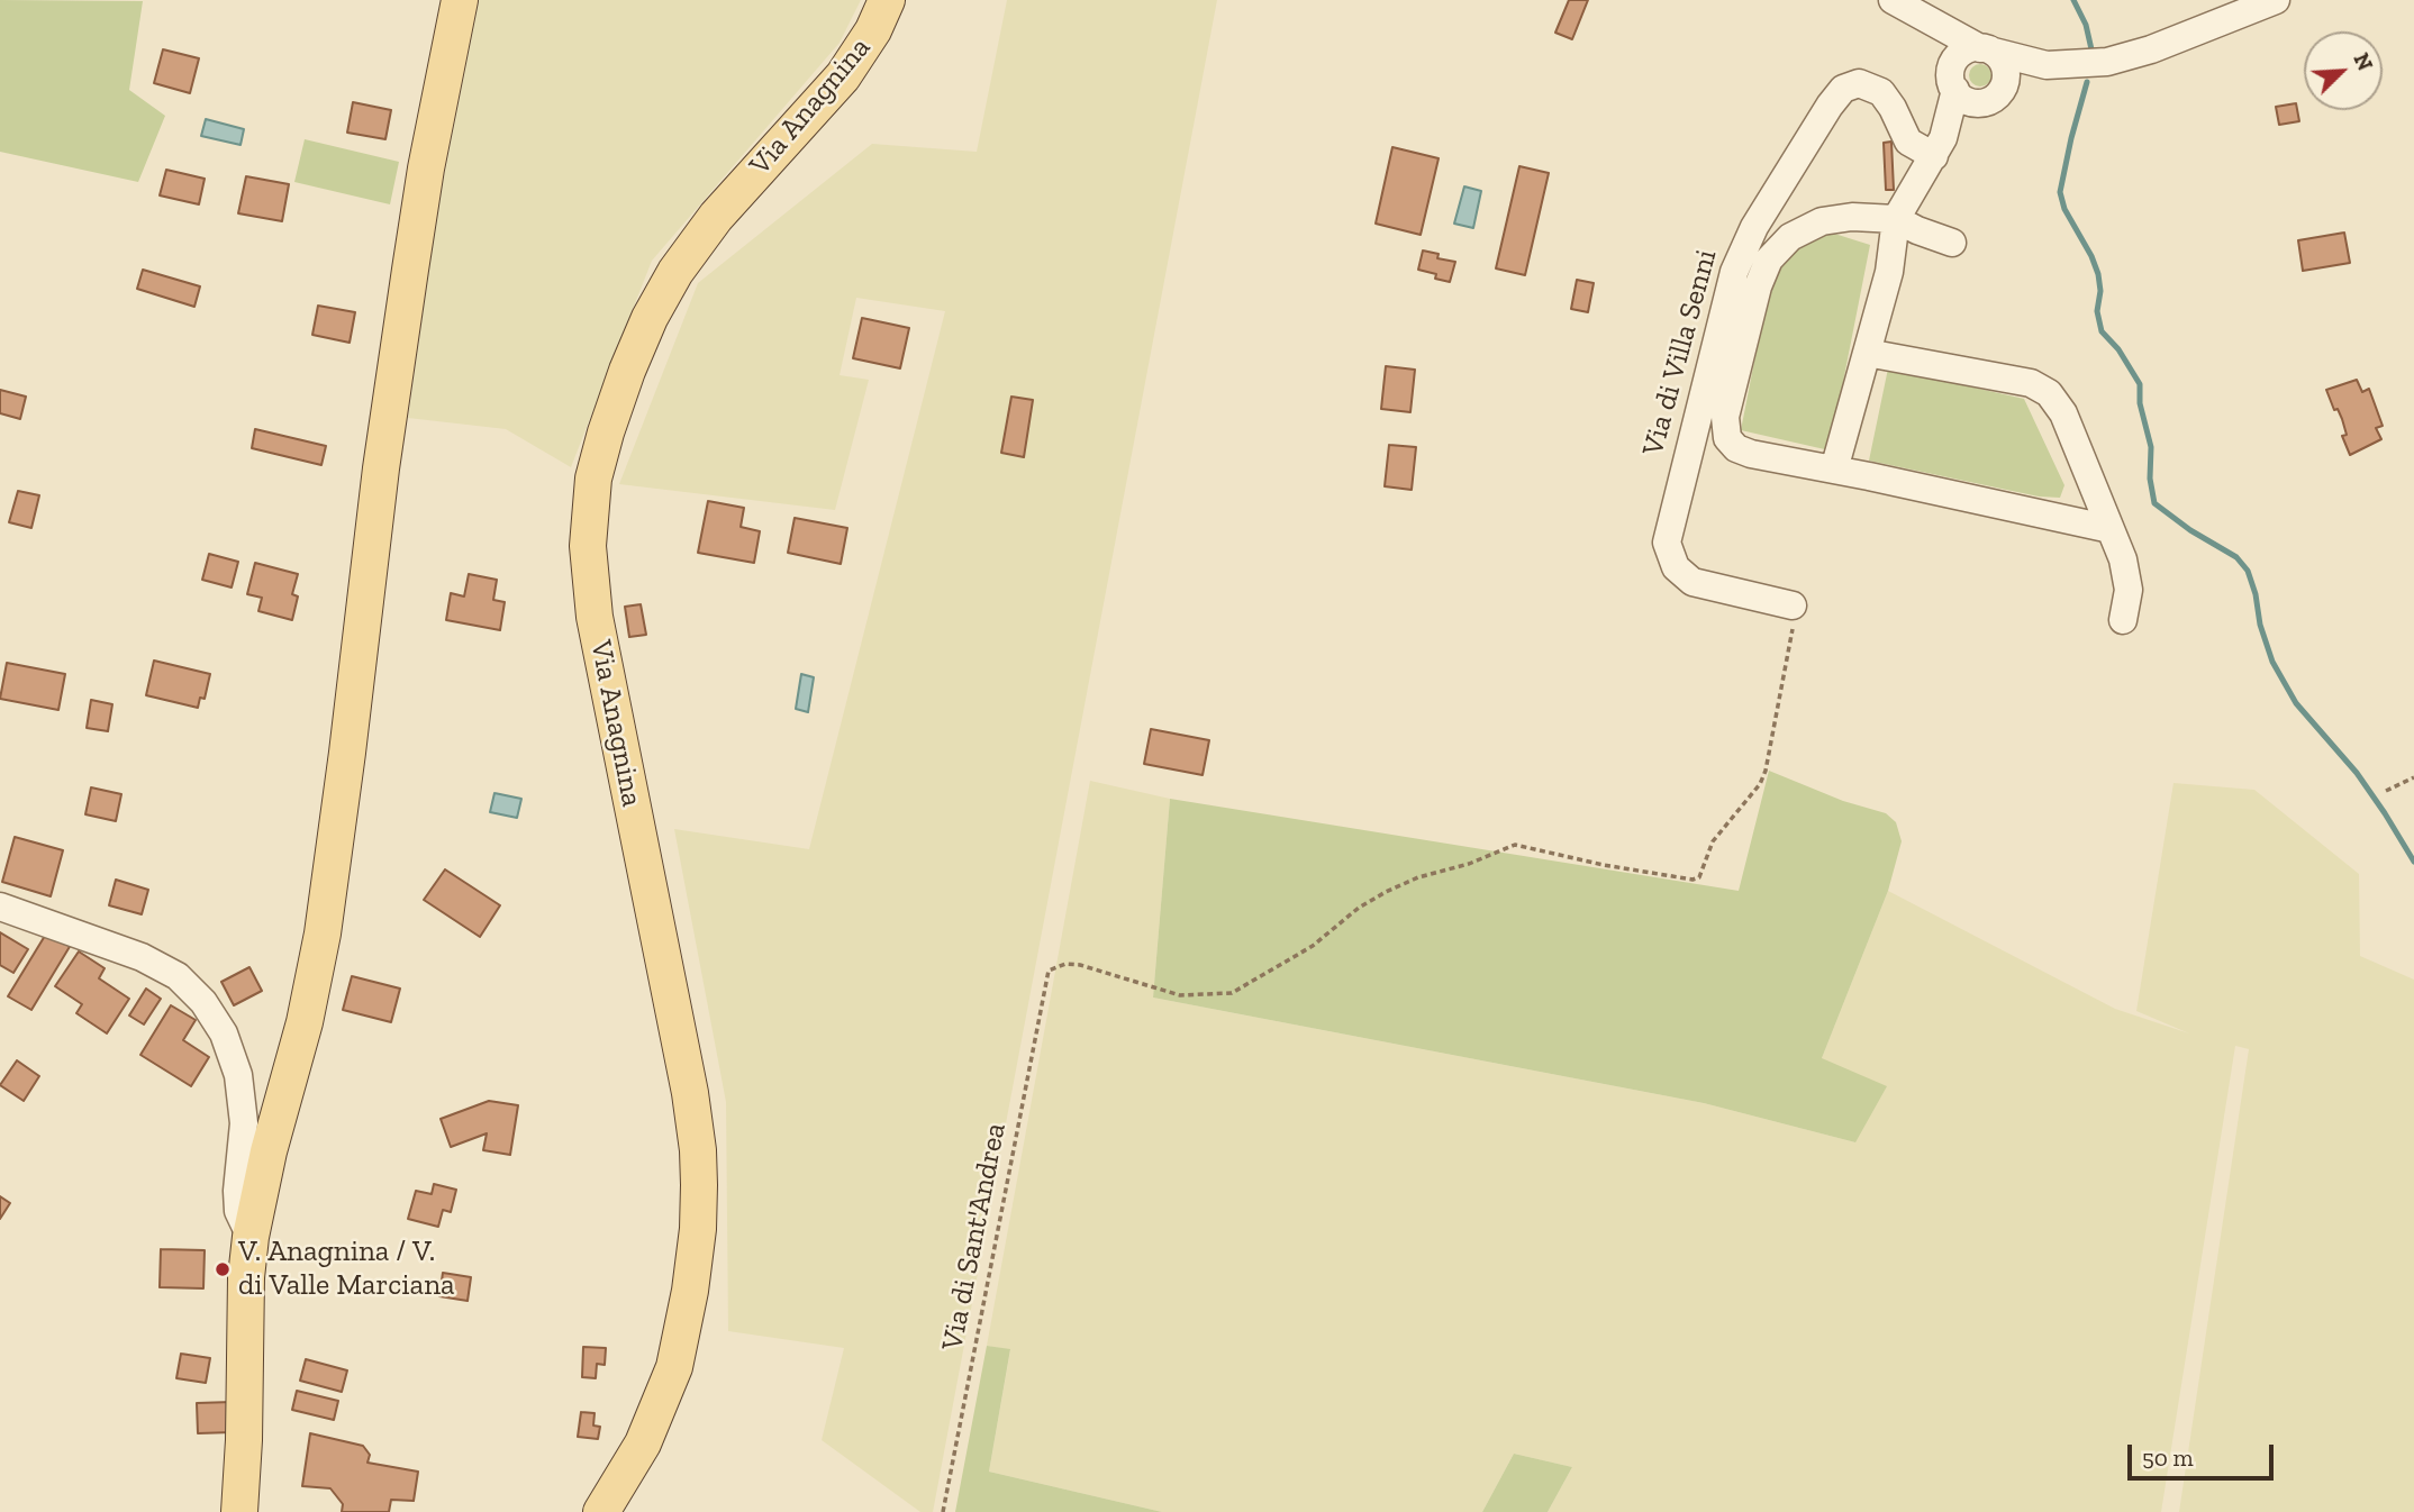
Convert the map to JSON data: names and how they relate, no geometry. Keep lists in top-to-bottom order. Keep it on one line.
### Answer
{"streets":{"main road":["Via Anagnina"],"street":["Via di Villa Senni"],"path":["Via di Sant'Andrea"]},"crossings":[["Via di Villa Senni","Via di Sant'Andrea"]],"places":["V. Anagnina / V. di Valle Marciana"],"scale_bar":"50 m","north":"top right"}
